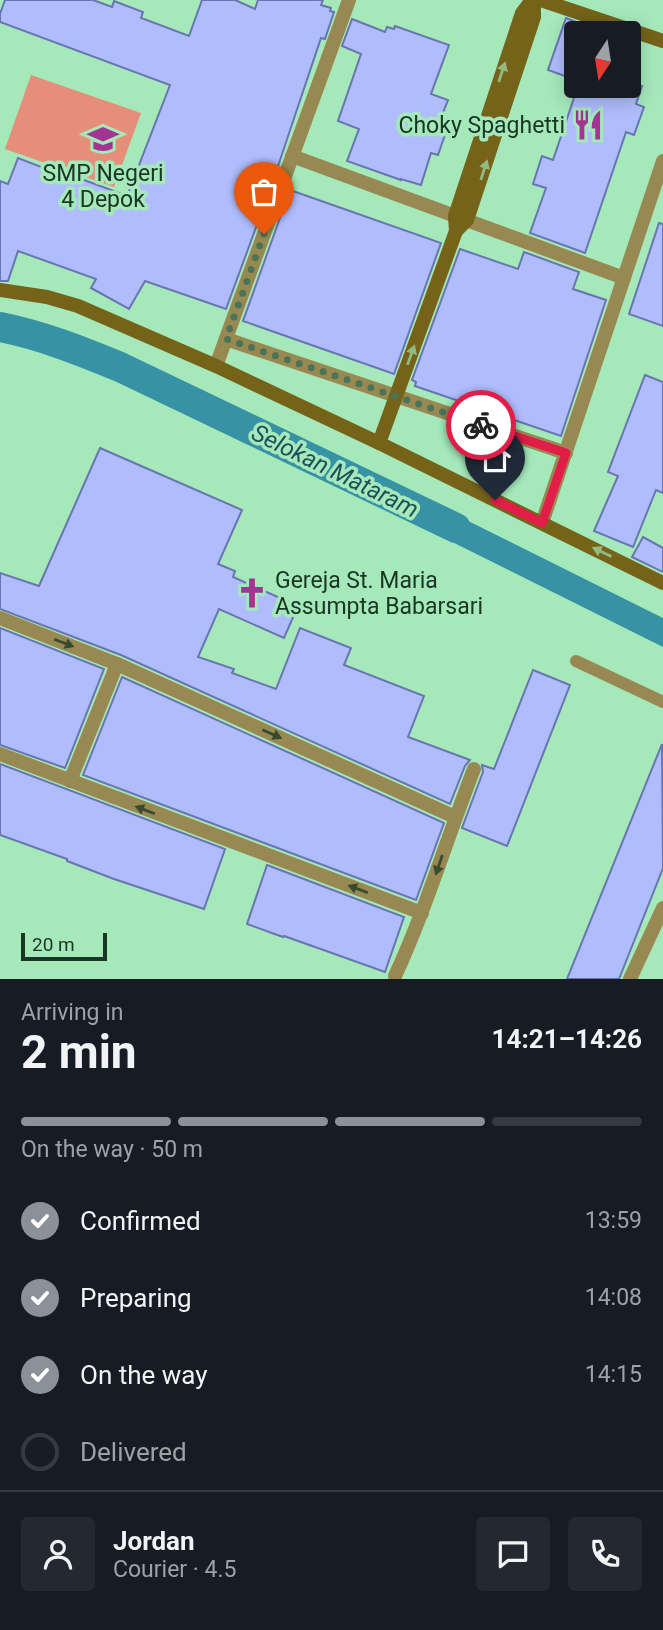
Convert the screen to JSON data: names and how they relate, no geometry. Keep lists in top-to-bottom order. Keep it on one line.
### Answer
{"water":["Selokan Mataram"],"places":{"restaurant":["Choky Spaghetti"],"school or university":["SMP Negeri 4 Depok"],"church":["Gereja St. Maria Assumpta Babarsari"]},"scale_bar":"20 m","north":"bottom","page":{"scale":"20 m","heading":["2 min","Arriving in","14:21–14:26"],"panel":["Jordan","Courier · 4.5"],"bar":"On the way · 50 m","list":[["Confirmed","13:59"],["Preparing","14:08"],["On the way","14:15"],"Delivered"]}}
